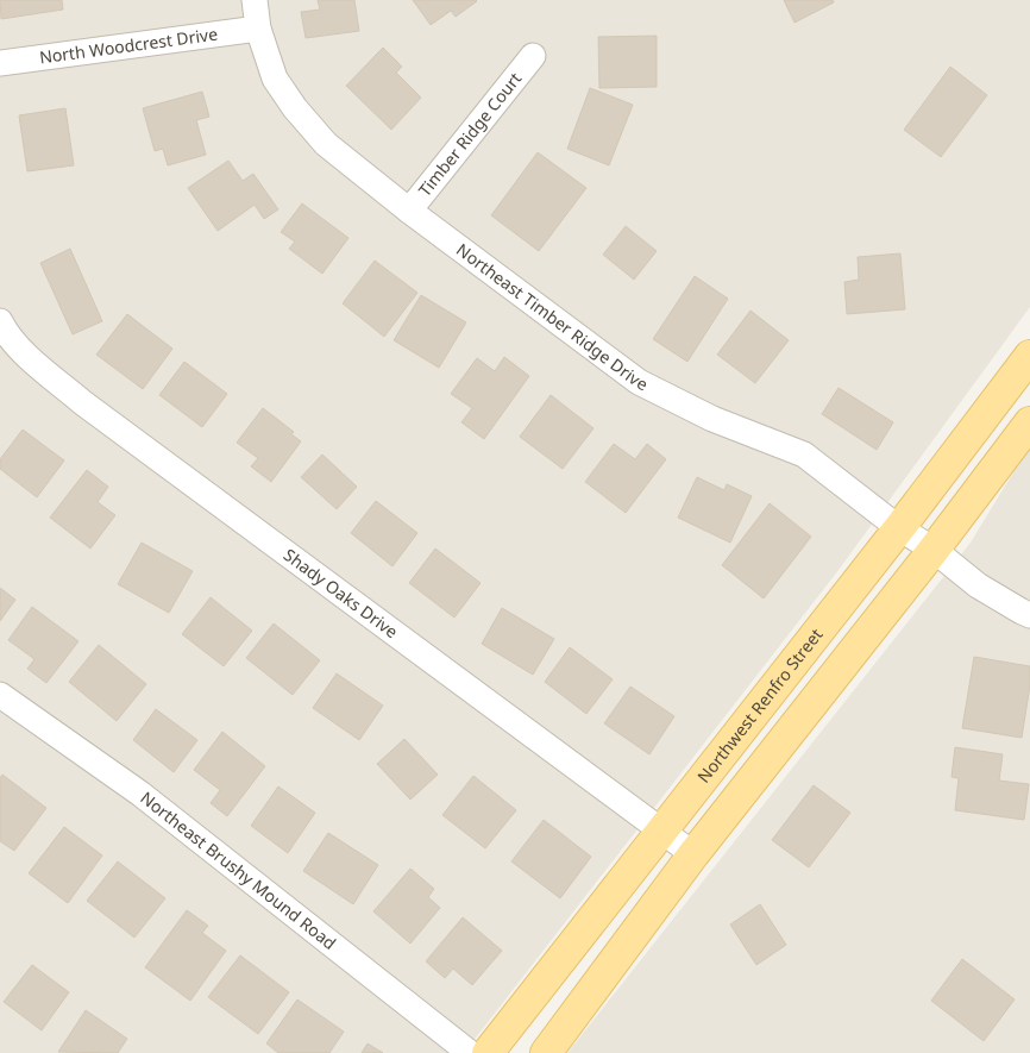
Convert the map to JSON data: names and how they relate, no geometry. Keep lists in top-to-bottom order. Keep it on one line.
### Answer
{"streets":{"main road":["Northwest Renfro Street"],"street":["North Woodcrest Drive","Timber Ridge Court","Northeast Timber Ridge Drive","Shady Oaks Drive","Northeast Brushy Mound Road"]},"crossings":[["North Woodcrest Drive","Northeast Timber Ridge Drive"],["Timber Ridge Court","Northeast Timber Ridge Drive"],["Northeast Timber Ridge Drive","Northwest Renfro Street"],["Shady Oaks Drive","Northwest Renfro Street"]]}
